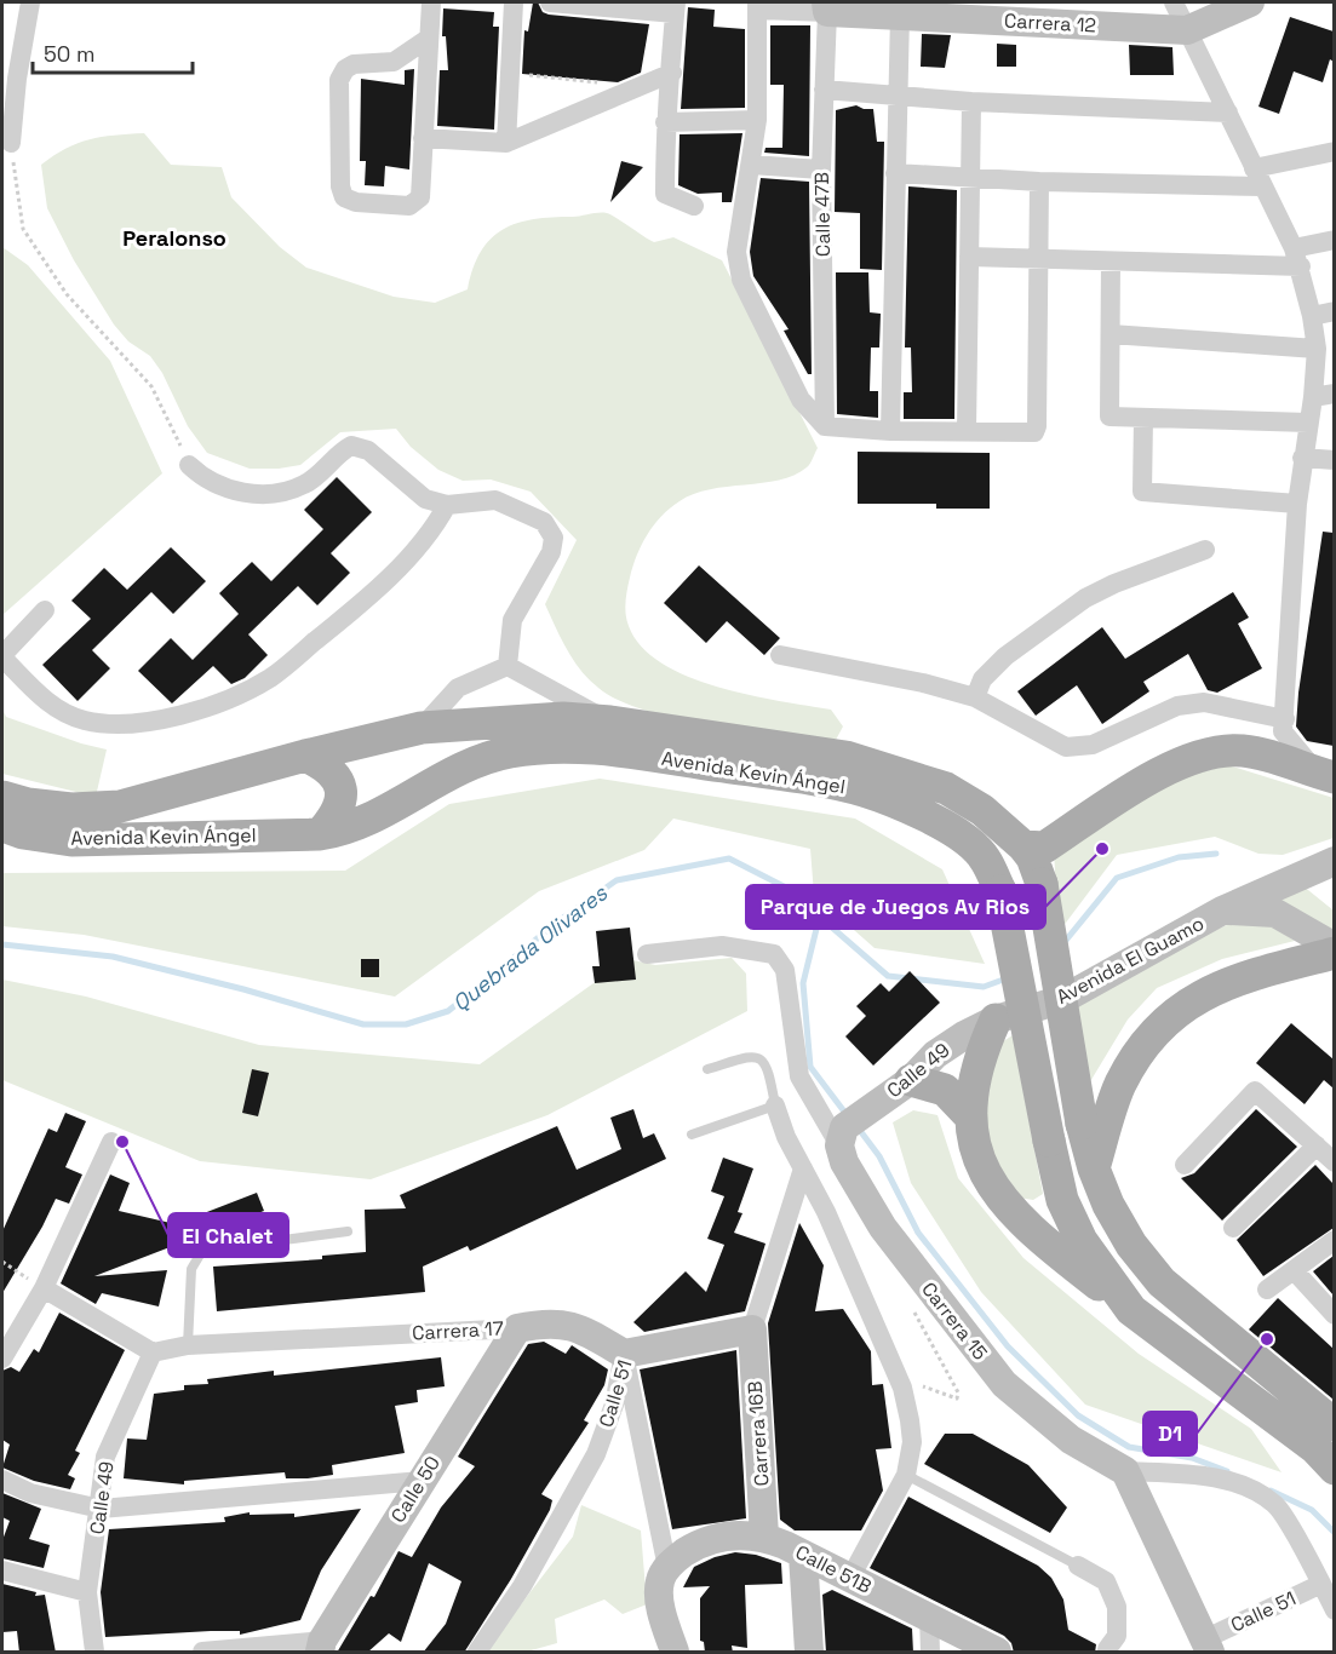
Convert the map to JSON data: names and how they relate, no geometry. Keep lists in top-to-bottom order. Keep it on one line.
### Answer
{"streets":{"main road":["Carrera 12","Avenida Kevin Ángel","Avenida El Guamo","Calle 49","Carrera 15","Carrera 17","Calle 51","Carrera 16B","Calle 50","Calle 51B"],"street":["Calle 47B"]},"crossings":[["Carrera 12","Calle 47B"],["Avenida El Guamo","Calle 49"],["Calle 49","Carrera 15"],["Calle 49","Carrera 17"],["Carrera 15","Calle 51"],["Carrera 17","Calle 51"],["Carrera 17","Calle 50"],["Calle 51","Carrera 16B"],["Carrera 16B","Calle 51B"]],"districts":["Peralonso"],"water":["Quebrada Olivares"],"places":["Parque de Juegos Av Rios","El Chalet","D1"],"scale_bar":"50 m"}
